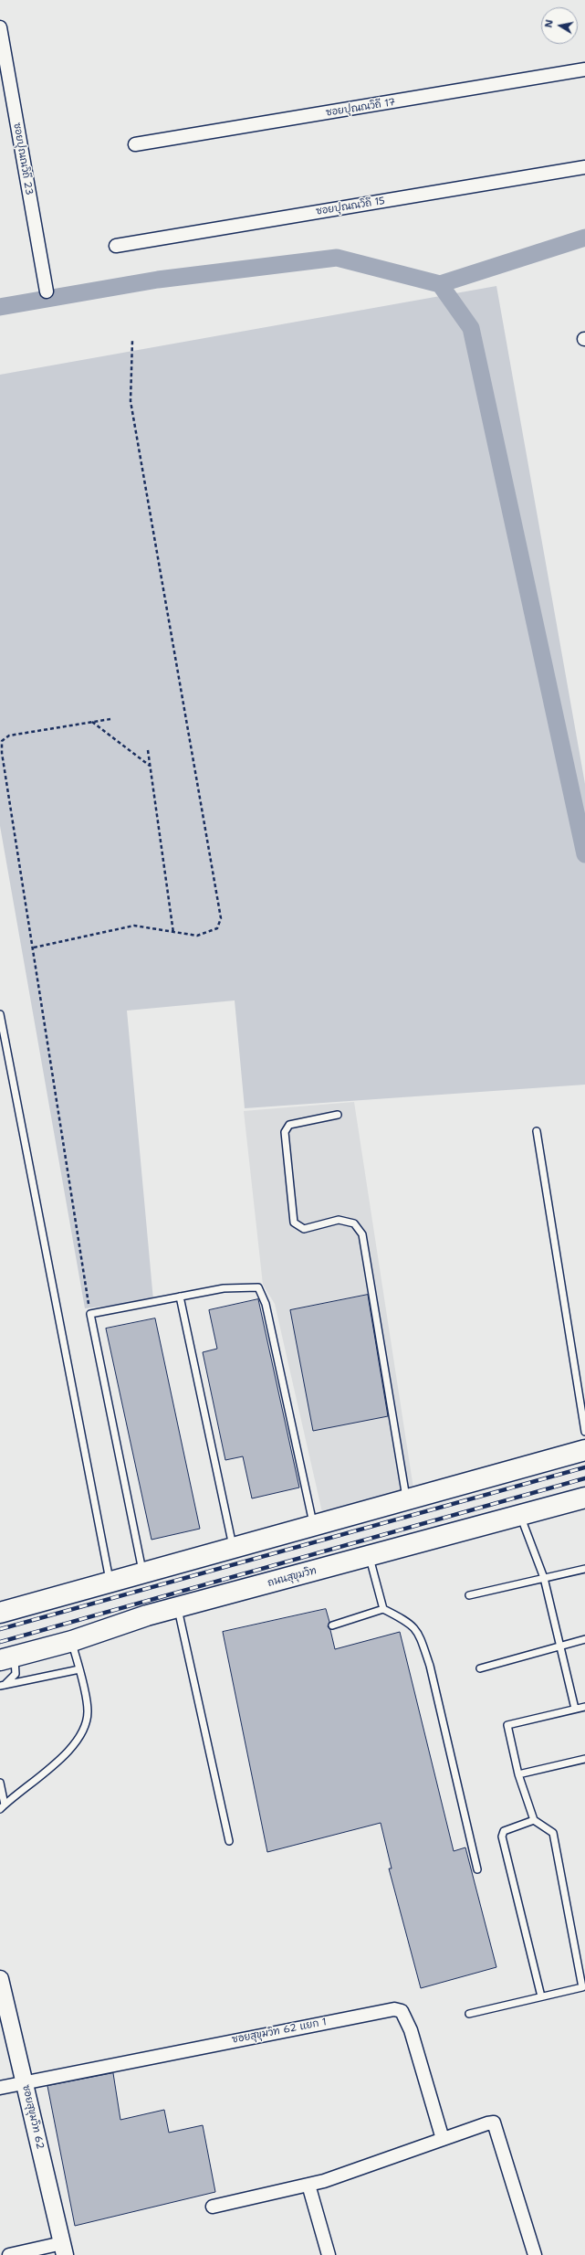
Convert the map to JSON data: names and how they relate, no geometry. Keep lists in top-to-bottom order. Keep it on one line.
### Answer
{"streets":{"main road":["ถนนสุขุมวิท"],"street":["ซอยปุณณวิถี 17","ซอยปุณณวิถี 23","ซอยปุณณวิถี 15","ซอยสุขุมวิท 62 แยก 1","ซอยสุขุมวิท 62"]},"crossings":[["ซอยสุขุมวิท 62 แยก 1","ซอยสุขุมวิท 62"]],"north":"left"}
